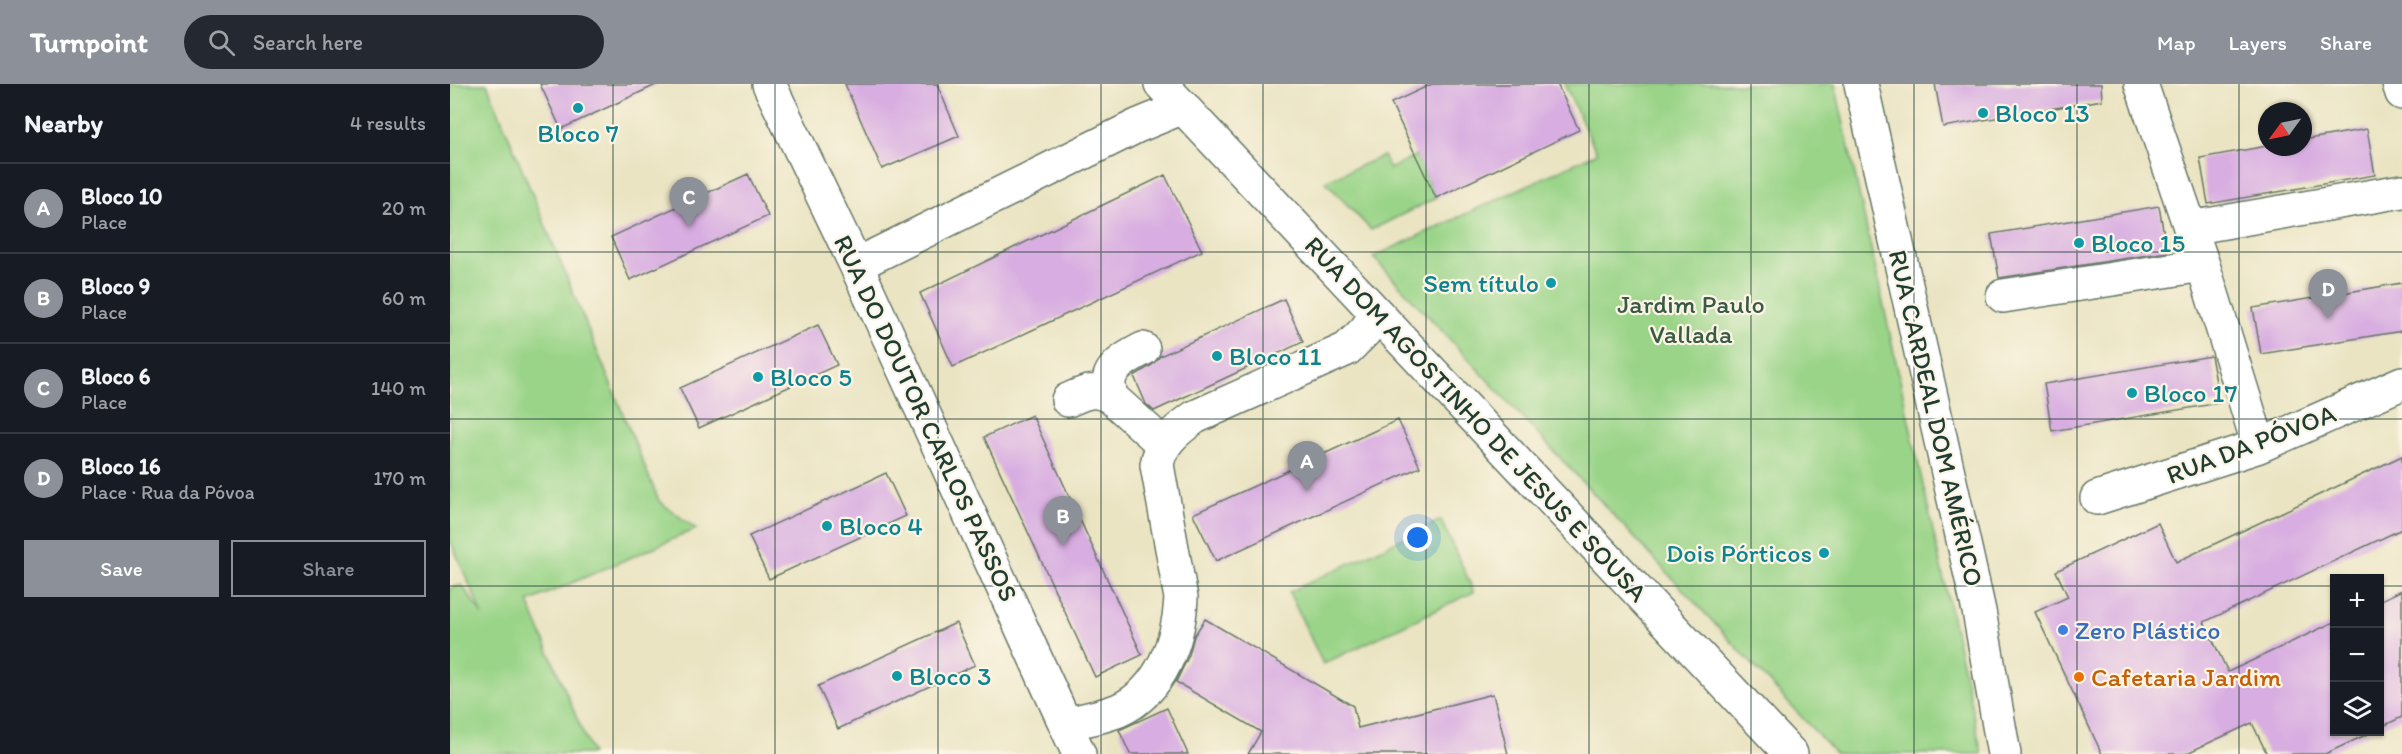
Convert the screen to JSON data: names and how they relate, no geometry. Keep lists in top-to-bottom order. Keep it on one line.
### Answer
{"streets":{"street":["RUA DO DOUTOR CARLOS PASSOS","RUA CARDEAL DOM AMÉRICO","RUA DOM AGOSTINHO DE JESUS E SOUSA","RUA DA PÓVOA"]},"parks":["Jardim Paulo Vallada"],"places":["Bloco 7","Bloco 13","Bloco 15","Sem título","Bloco 11","Bloco 5","Bloco 17","Bloco 4","Dois Pórticos","Zero Plástico","Bloco 3","Cafetaria Jardim"],"north":"bottom left","page":{"header":"Turnpoint","search":"Search here","nav":["Map","Layers","Share"],"heading":["Nearby","4 results"],"list":[{"mark":"A","name":"Bloco 10","note":"Place","value":"20 m"},{"mark":"B","name":"Bloco 9","note":"Place","value":"60 m"},{"mark":"C","name":"Bloco 6","note":"Place","value":"140 m"},{"mark":"D","name":"Bloco 16","note":"Place · Rua da Póvoa","value":"170 m"}],"pins":["C","D","A","B"],"buttons":["Save","Share"],"map_buttons":["+","−"]}}
